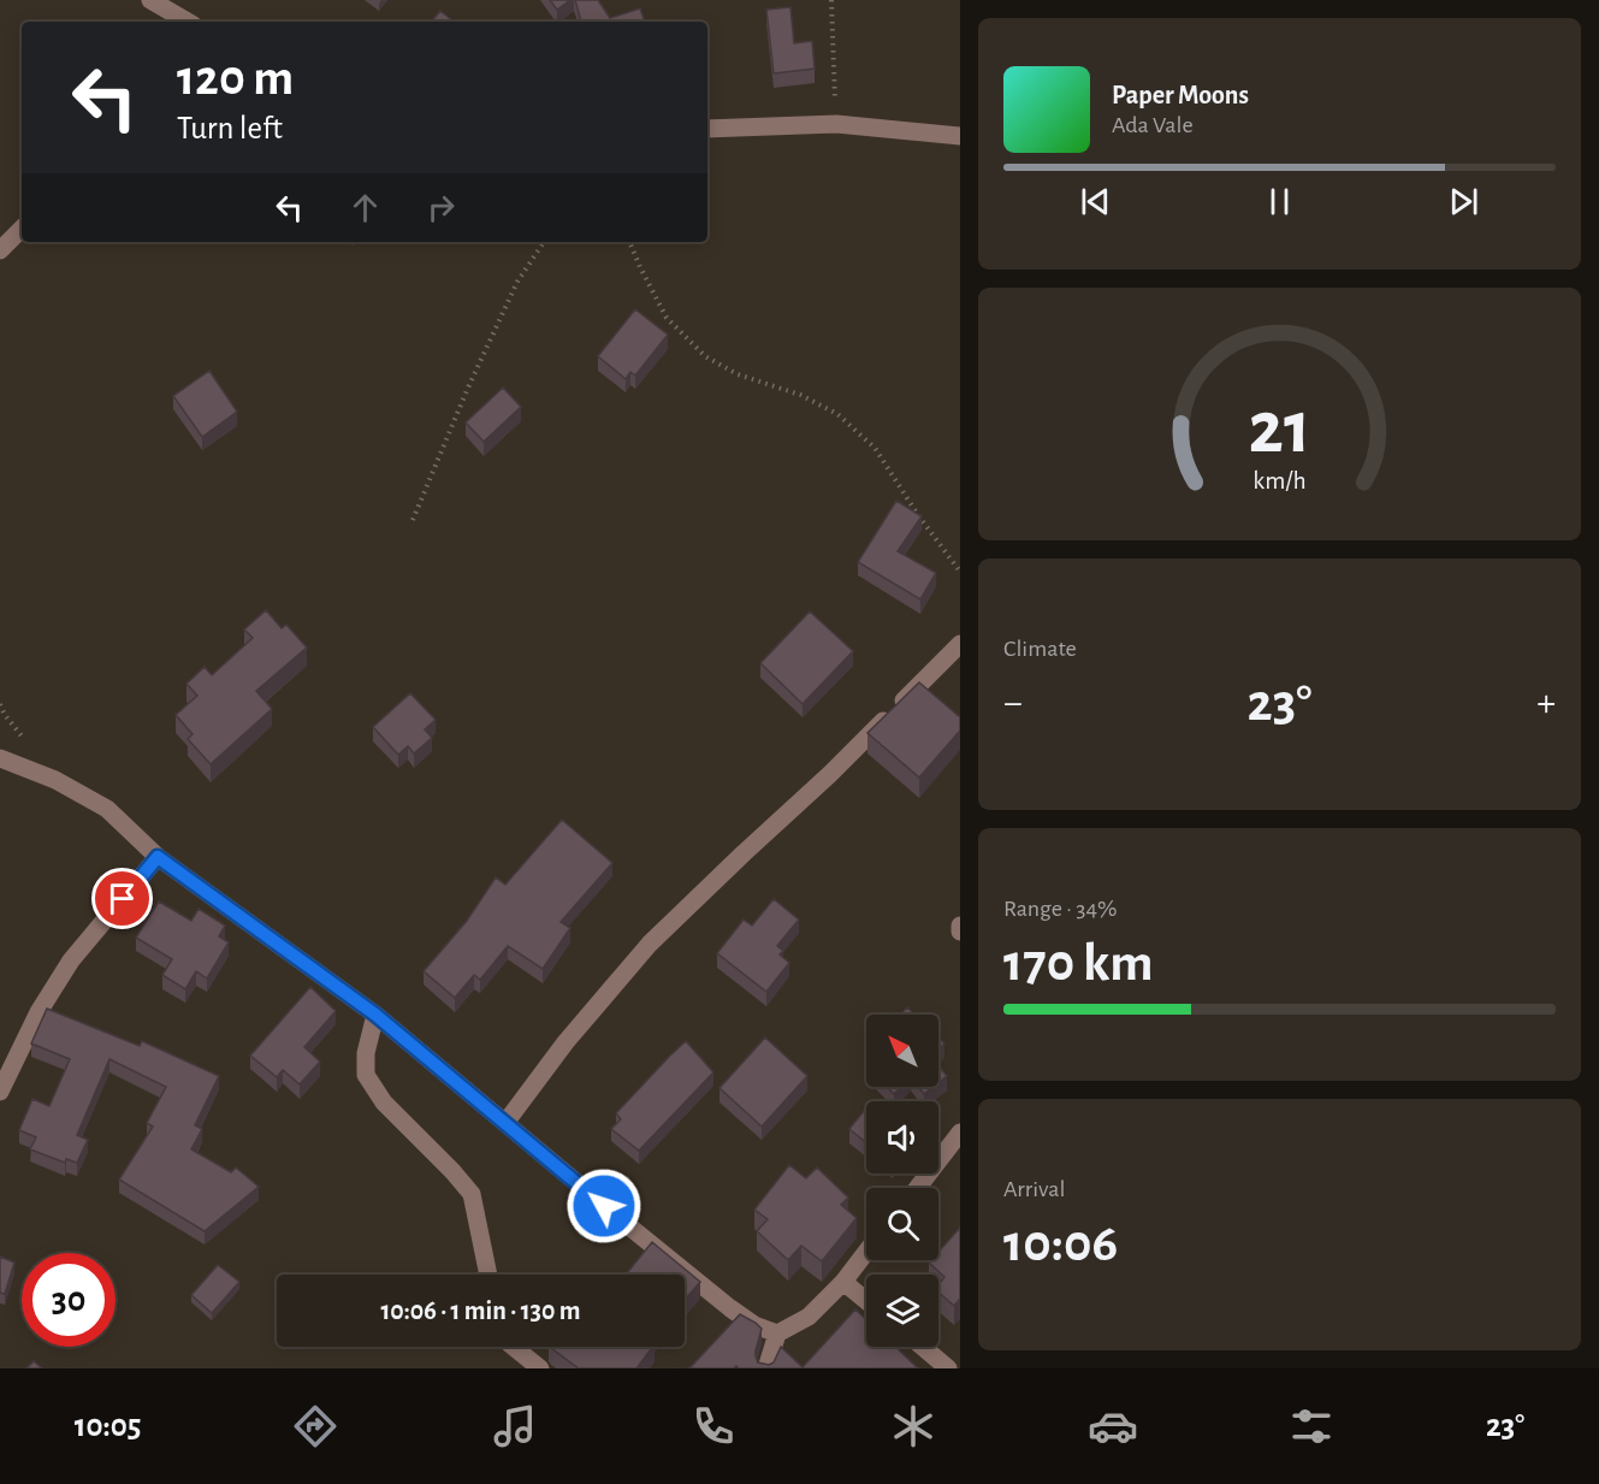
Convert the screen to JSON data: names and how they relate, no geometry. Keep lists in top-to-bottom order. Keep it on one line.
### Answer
{"north":"top left","page":{"turn":["120 m","Turn left"],"song":["Paper Moons","Ada Vale"],"tile":["Climate",["Range · 34%","170 km"],["Arrival","10:06"]],"heat":["−","23°","+"],"limit":"30","trip":"10:06 · 1 min · 130 m","tabs":["10:05","23°"],"gauge":["21","km/h"]}}
